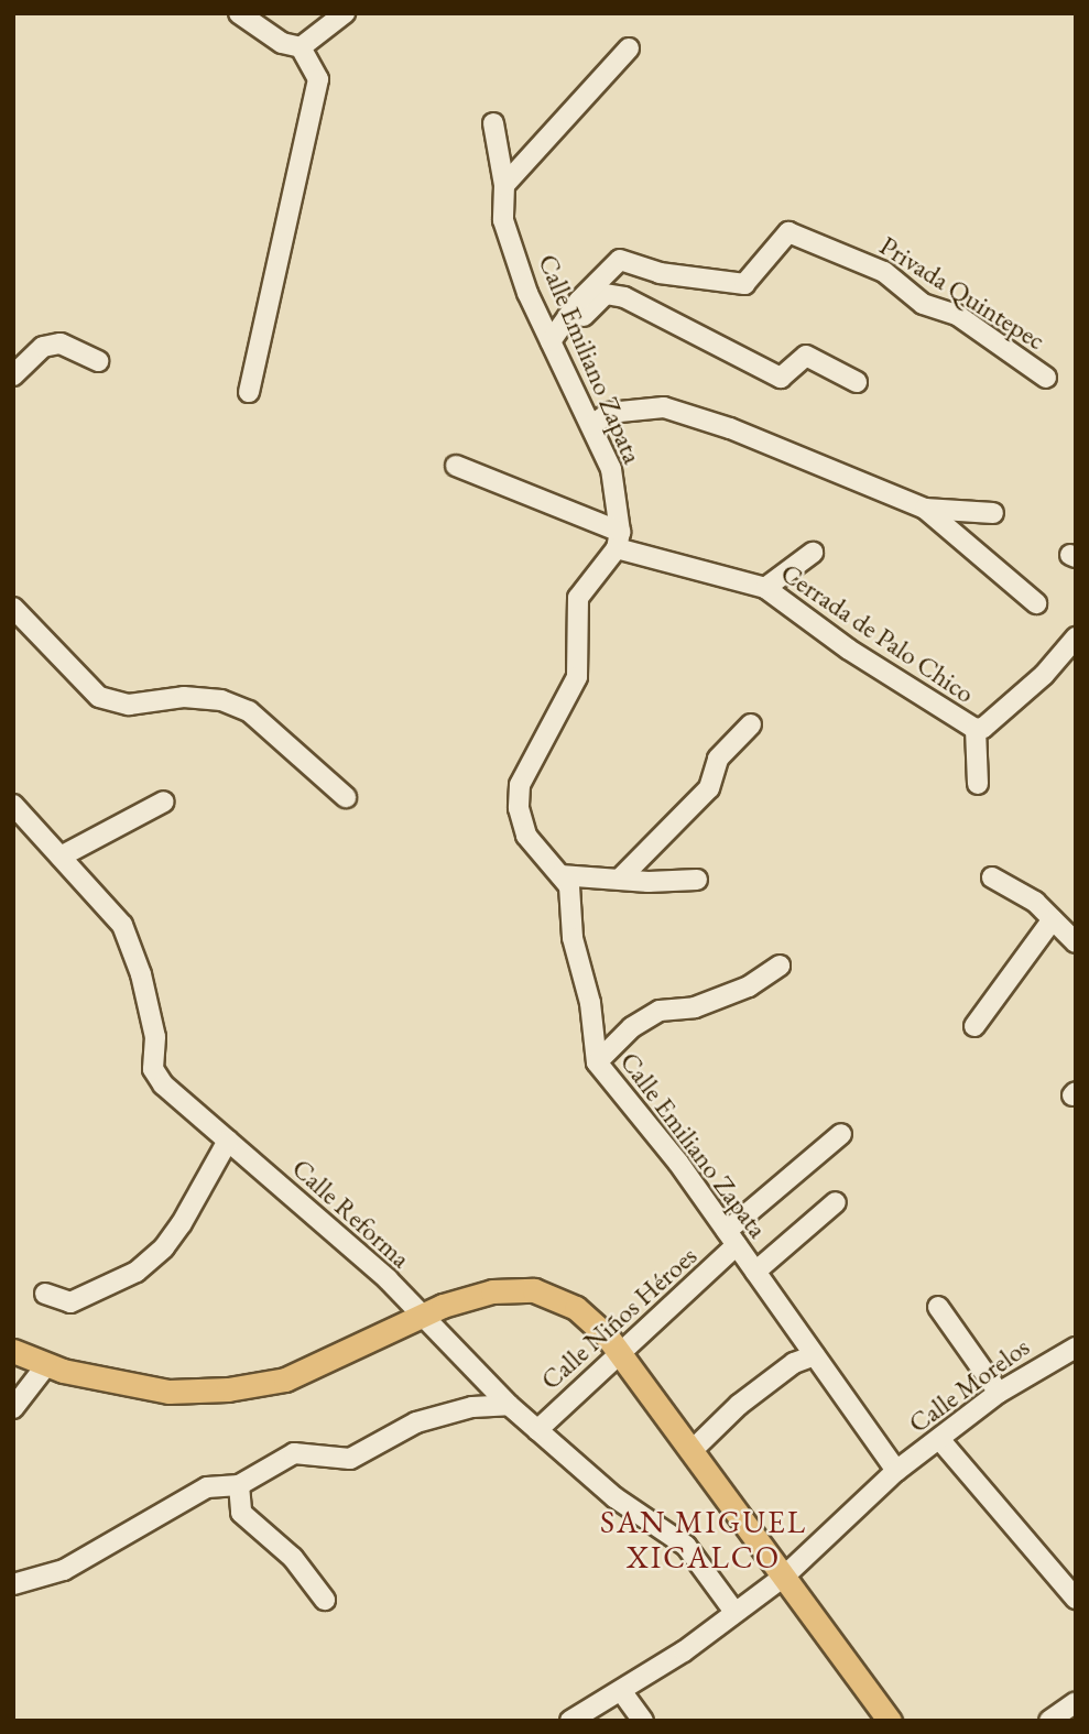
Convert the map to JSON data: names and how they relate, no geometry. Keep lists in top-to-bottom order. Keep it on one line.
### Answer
{"streets":{"street":["Privada Quintepec","Calle Emiliano Zapata","Cerrada de Palo Chico","Calle Reforma","Calle Niños Héroes","Calle Morelos"]},"crossings":[["Privada Quintepec","Calle Emiliano Zapata"],["Calle Emiliano Zapata","Cerrada de Palo Chico"],["Calle Emiliano Zapata","Calle Niños Héroes"],["Calle Emiliano Zapata","Calle Morelos"],["Calle Reforma","Calle Niños Héroes"],["Calle Reforma","Calle Morelos"]],"districts":["SAN MIGUEL XICALCO"]}
